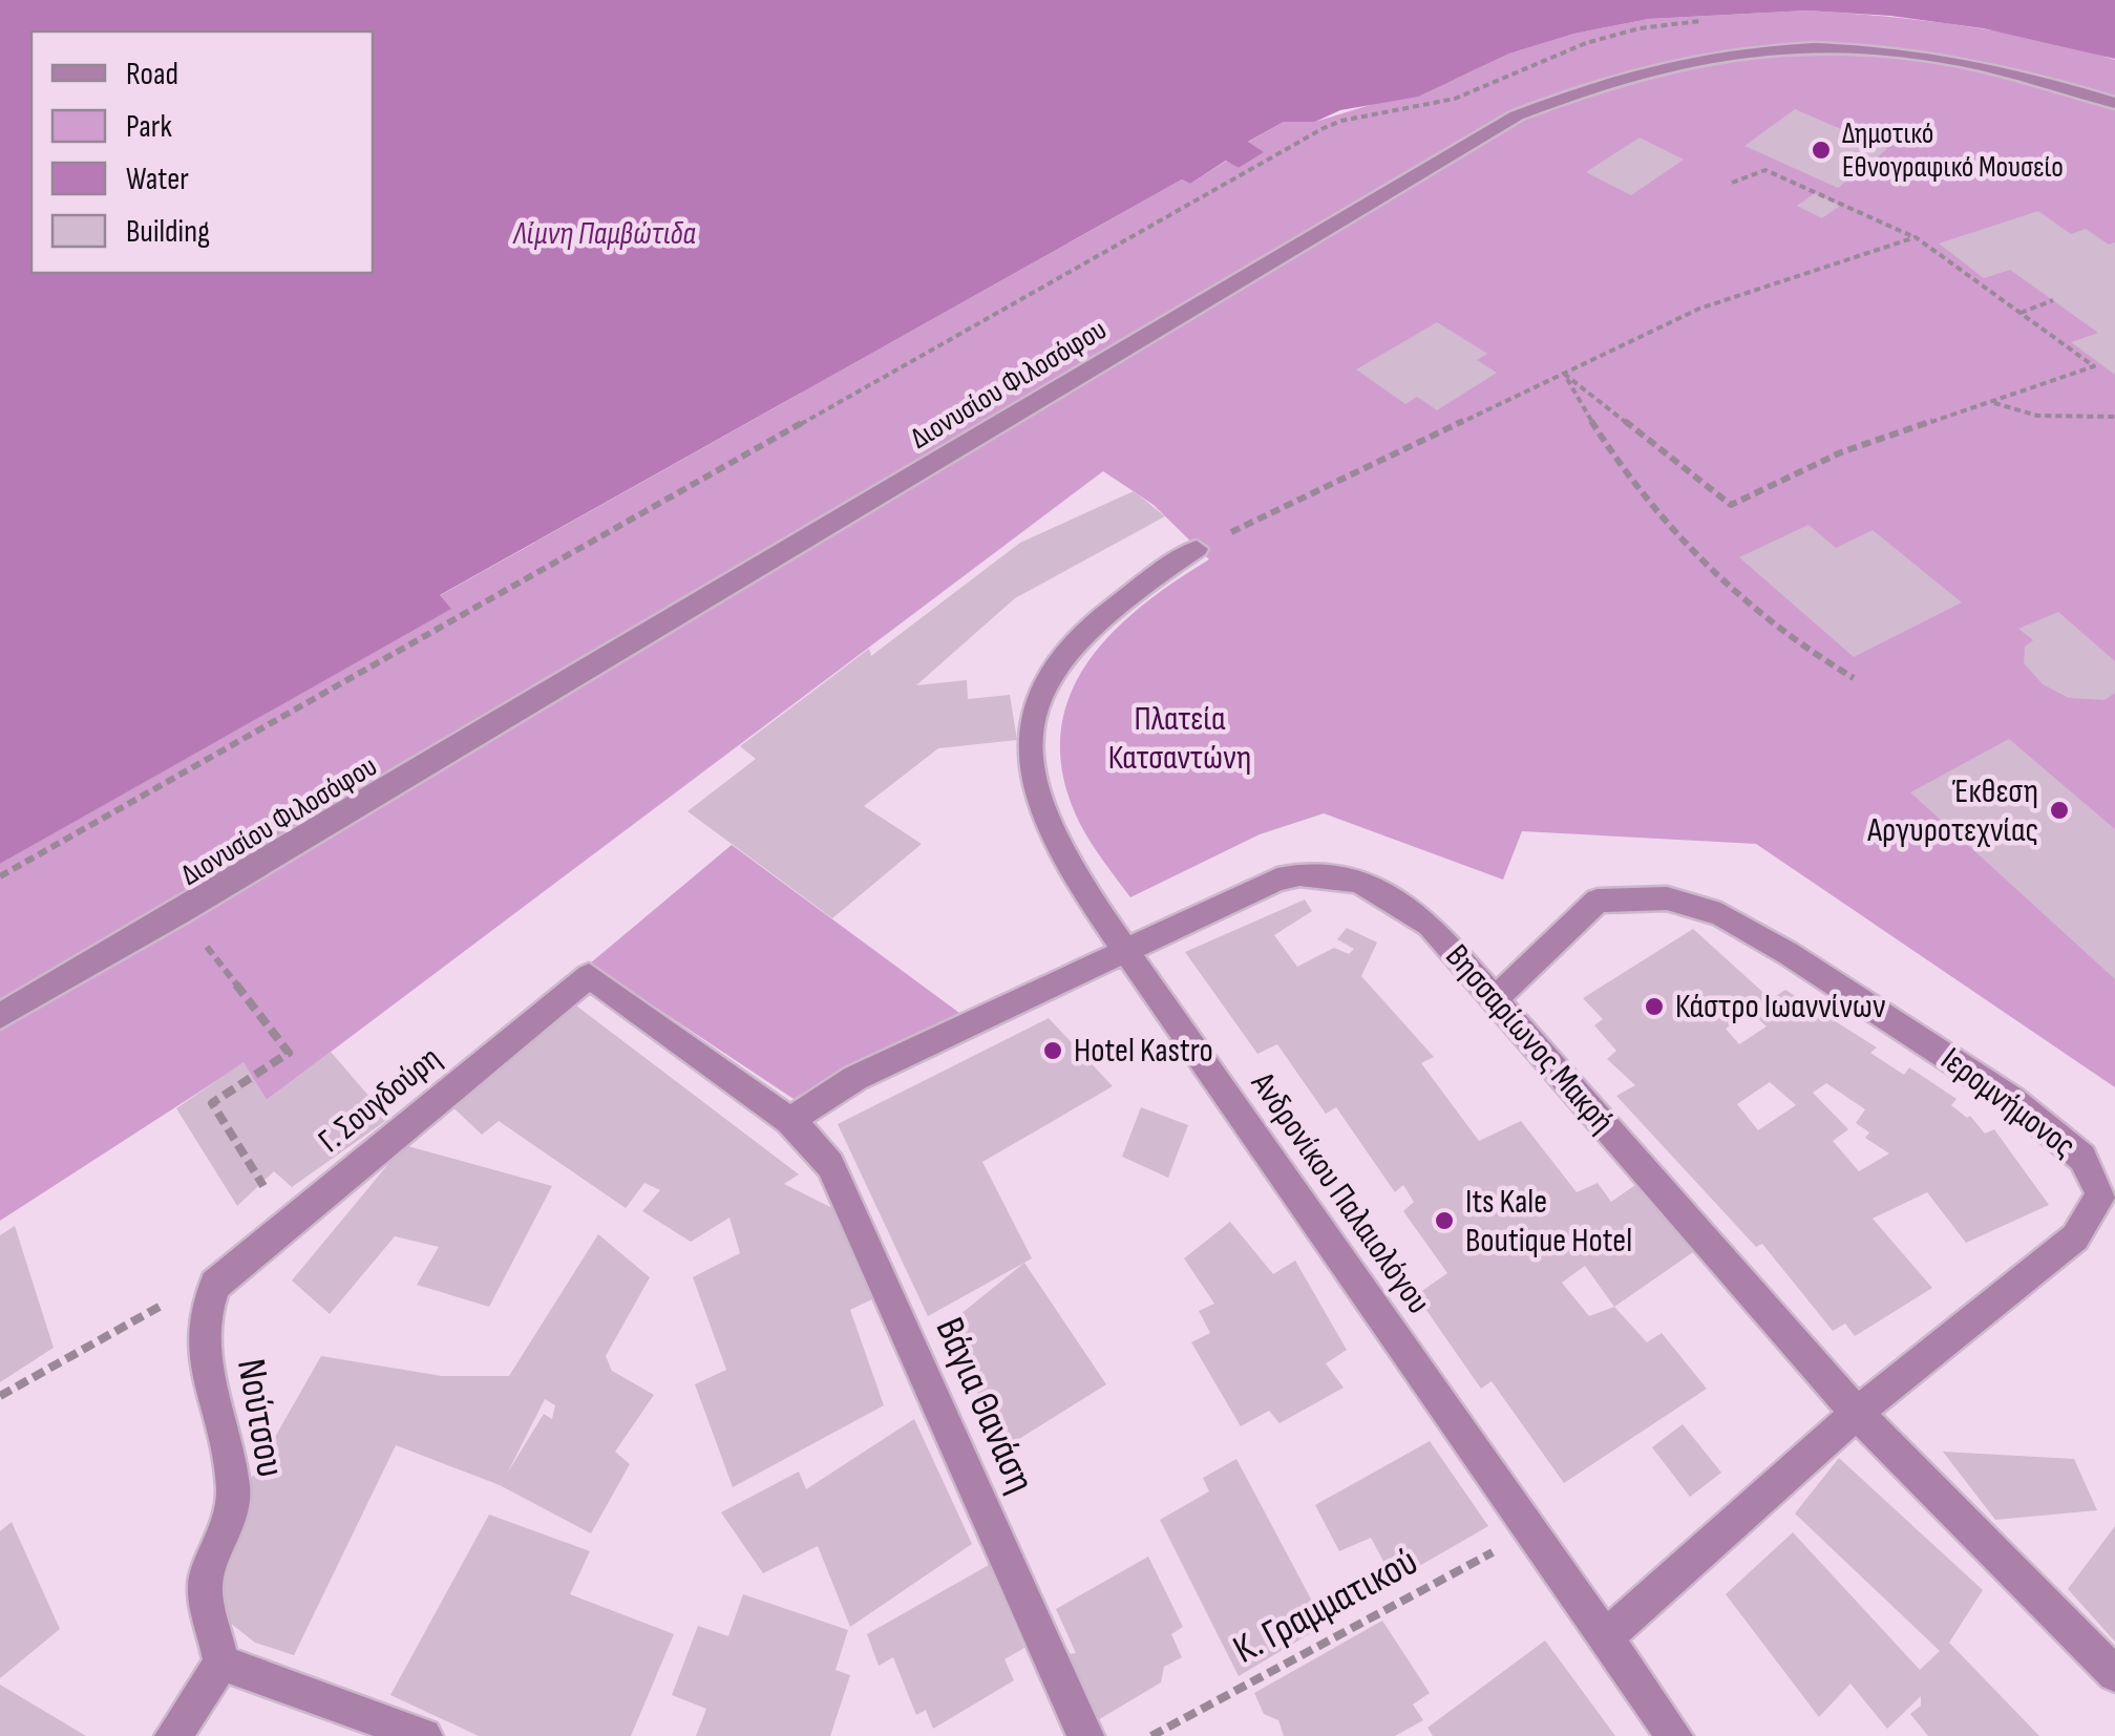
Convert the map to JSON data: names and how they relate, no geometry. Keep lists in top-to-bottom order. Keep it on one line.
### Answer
{"streets":{"street":["Διονυσίου Φιλοσόφου","Βησσαρίωνος Μακρή","Γ. Σουγδούρη","Ιερομνήμονος","Ανδρονίκου Παλαιολόγου","Βάγια Θανάση","Νούτσου"],"path":["Κ. Γραμματικού"]},"crossings":[["Βησσαρίωνος Μακρή","Γ. Σουγδούρη"],["Βησσαρίωνος Μακρή","Ιερομνήμονος"],["Βησσαρίωνος Μακρή","Ανδρονίκου Παλαιολόγου"],["Βησσαρίωνος Μακρή","Βάγια Θανάση"],["Γ. Σουγδούρη","Βάγια Θανάση"],["Γ. Σουγδούρη","Νούτσου"],["Ιερομνήμονος","Ανδρονίκου Παλαιολόγου"],["Ανδρονίκου Παλαιολόγου","Κ. Γραμματικού"]],"water":["Λίμνη Παμβώτιδα"],"parks":["Πλατεία Κατσαντώνη"],"places":["Δημοτικό Εθνογραφικό Μουσείο","Έκθεση Αργυροτεχνίας","Κάστρο Ιωαννίνων","Hotel Kastro","Its Kale Boutique Hotel"],"legend":["Road","Park","Water","Building"]}
